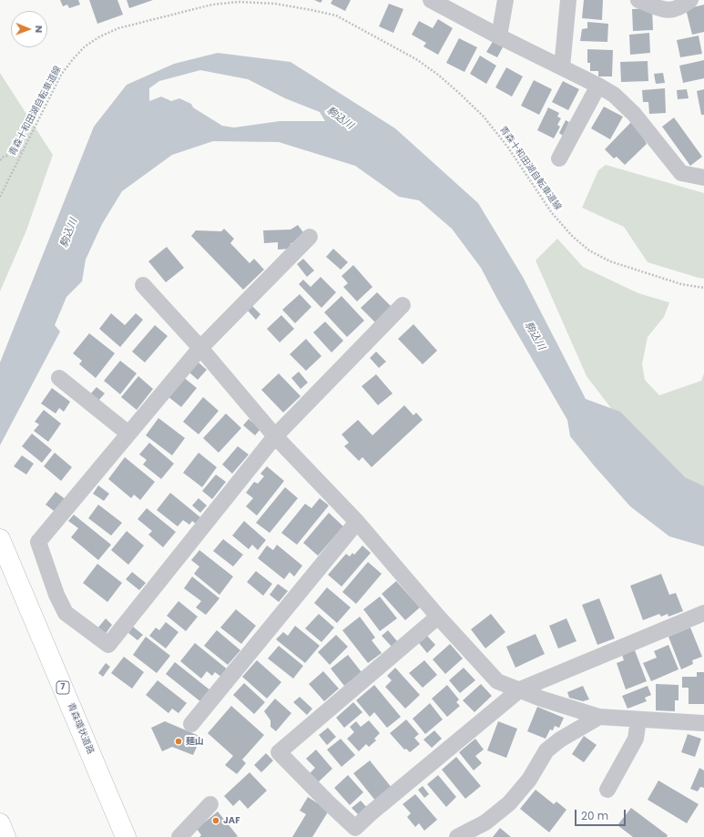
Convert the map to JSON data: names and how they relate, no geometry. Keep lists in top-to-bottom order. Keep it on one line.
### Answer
{"streets":{"highway":["7","青森環状道路"],"path":["青森十和田湖自転車道線"]},"water":["駒込川"],"places":["麺山","JAF"],"scale_bar":"20 m","north":"right"}
